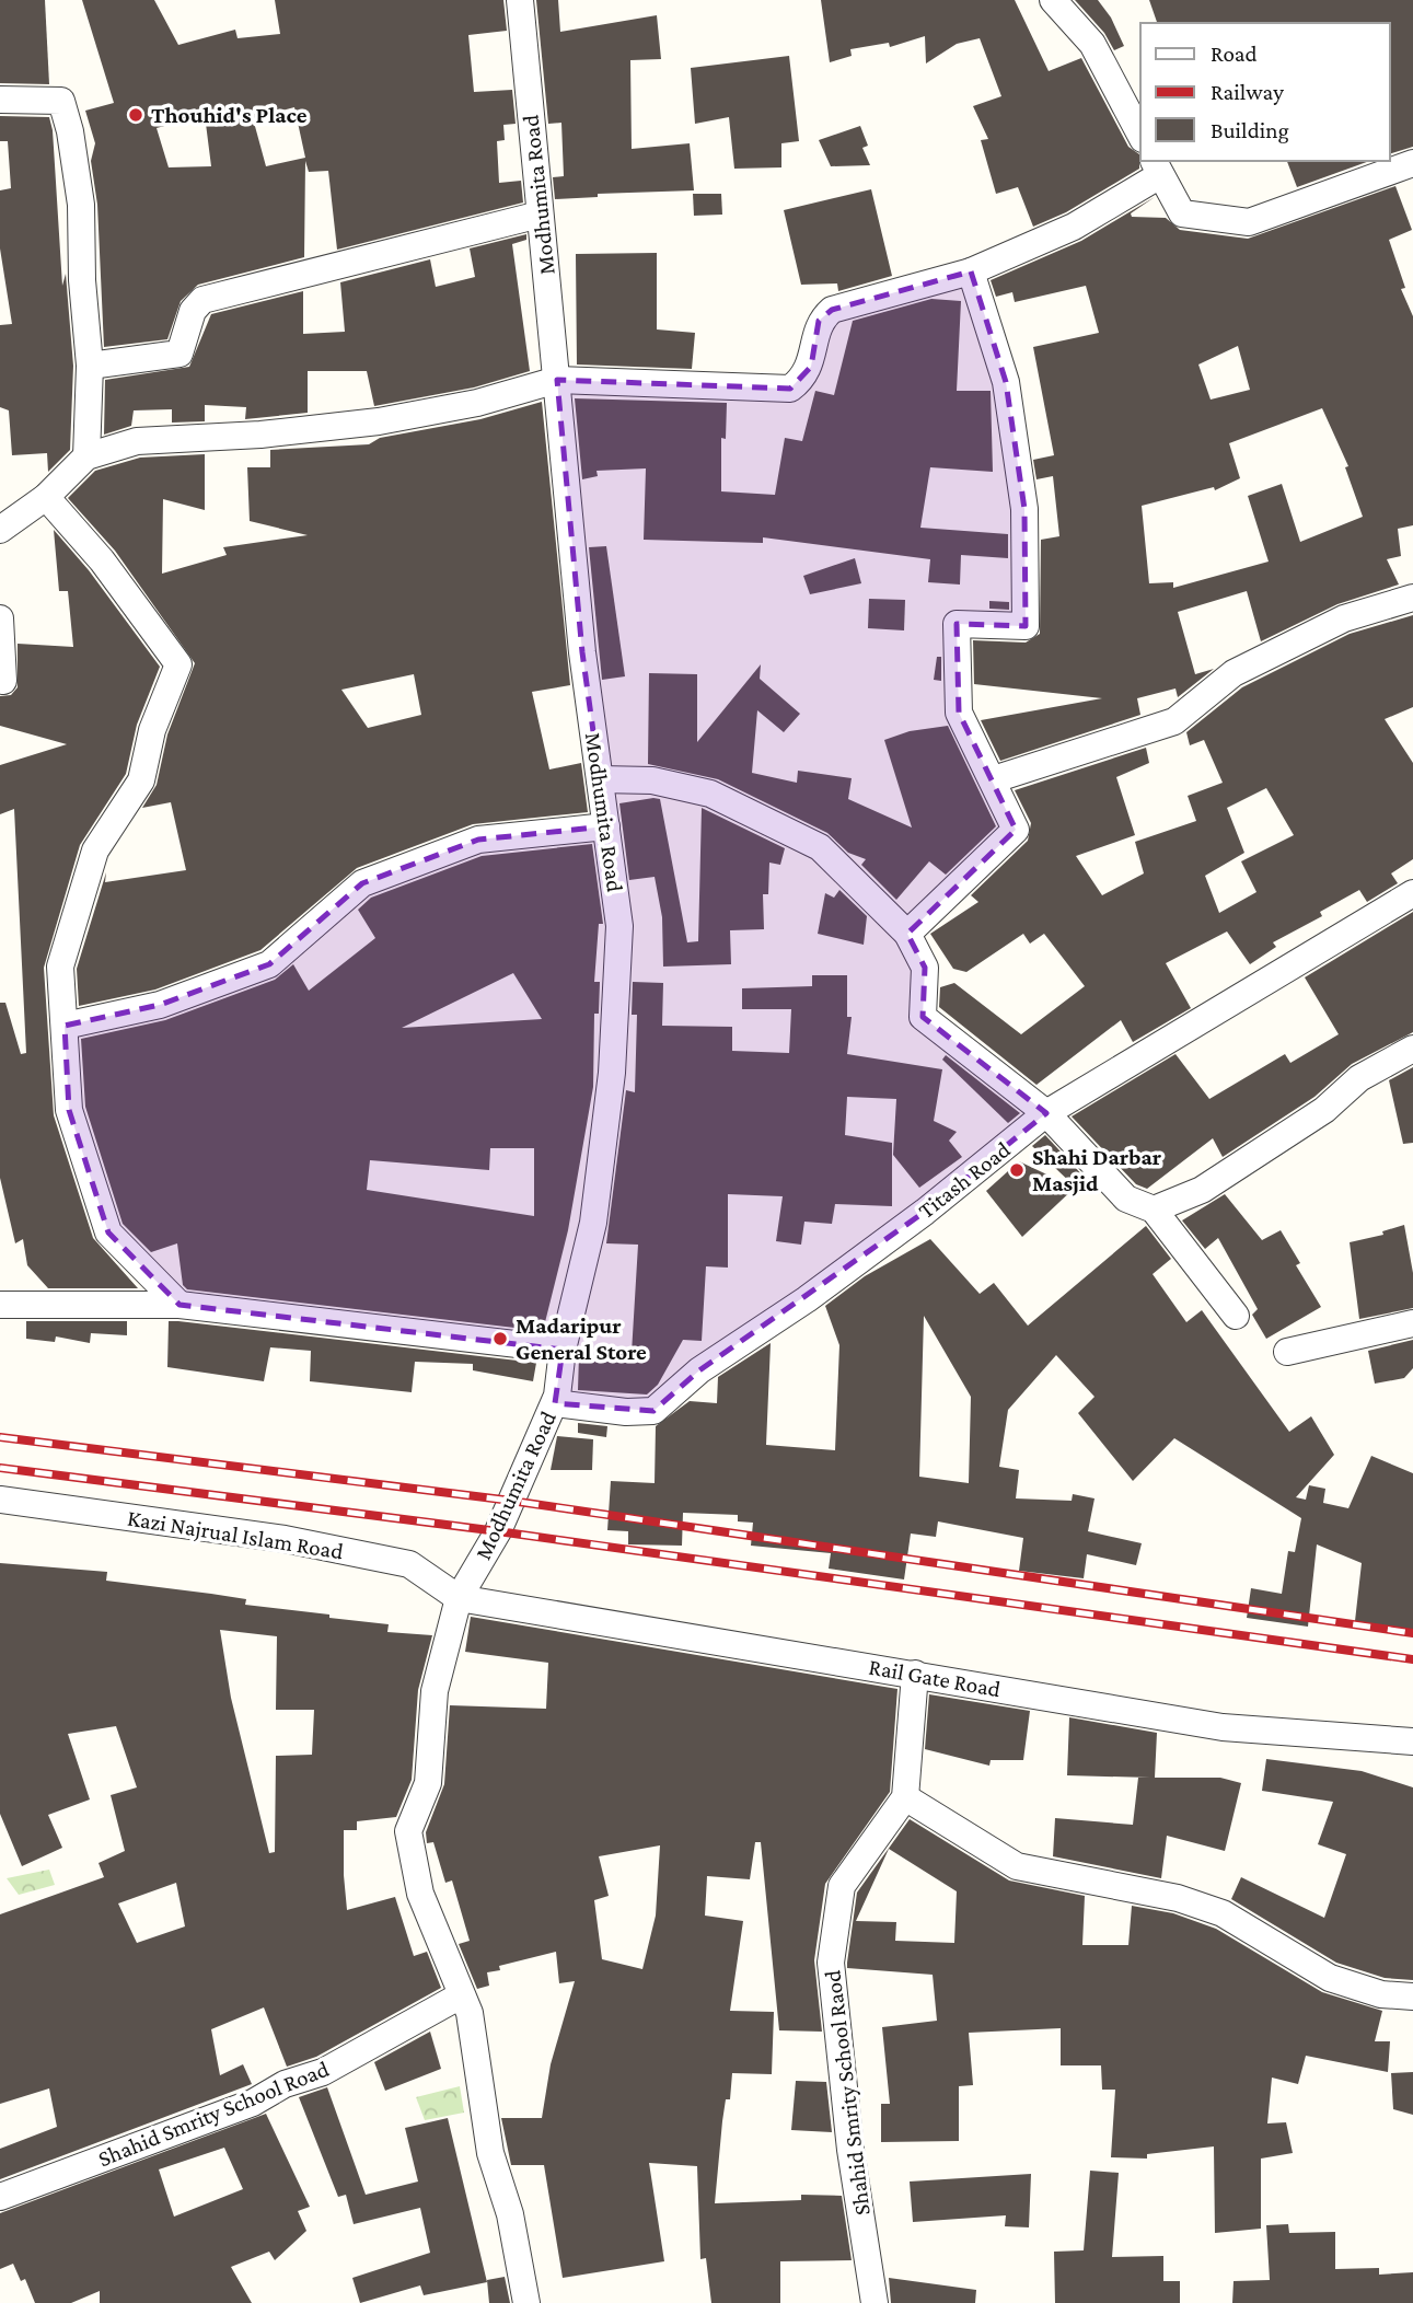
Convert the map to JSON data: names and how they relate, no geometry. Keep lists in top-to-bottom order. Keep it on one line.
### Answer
{"streets":{"street":["Modhumita Road","Titash Road","Kazi Najrual Islam Road","Rail Gate Road","Shahid Smrity School Raod","Shahid Smrity School Road"]},"crossings":[["Modhumita Road","Titash Road"],["Modhumita Road","Kazi Najrual Islam Road"],["Modhumita Road","Rail Gate Road"],["Kazi Najrual Islam Road","Rail Gate Road"]],"places":["Thouhid's Place","Shahi Darbar Masjid","Madaripur General Store"],"legend":["Road","Railway","Building"]}
